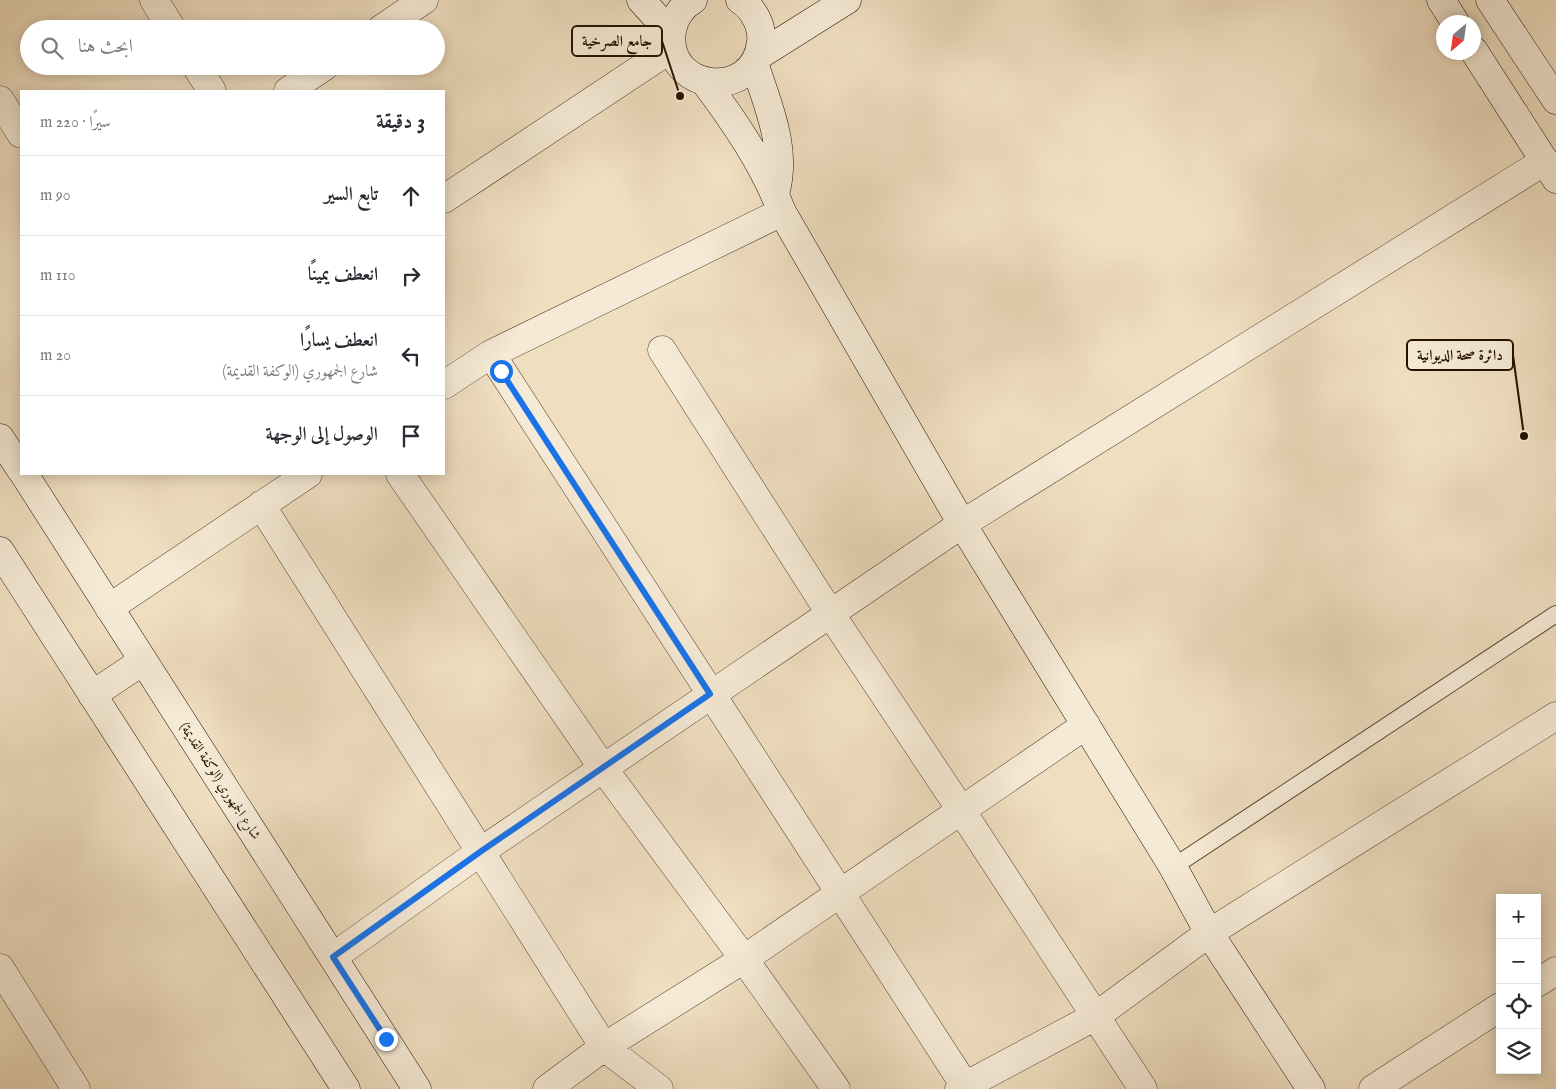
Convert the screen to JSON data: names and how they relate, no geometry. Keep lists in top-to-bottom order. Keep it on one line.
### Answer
{"streets":{"street":["شارع الجمهوري (الوكفة القديمة)"]},"places":["جامع الصرخية","دائرة صحة الديوانية"],"north":"bottom left","page":{"search":"ابحث هنا","heading":["3 دقيقة","سيرًا · 220 m"],"list":[["تابع السير","90 m"],["انعطف يمينًا","110 m"],["انعطف يسارًا","شارع الجمهوري (الوكفة القديمة)","20 m"],"الوصول إلى الوجهة"],"map_buttons":["+","−"]}}
